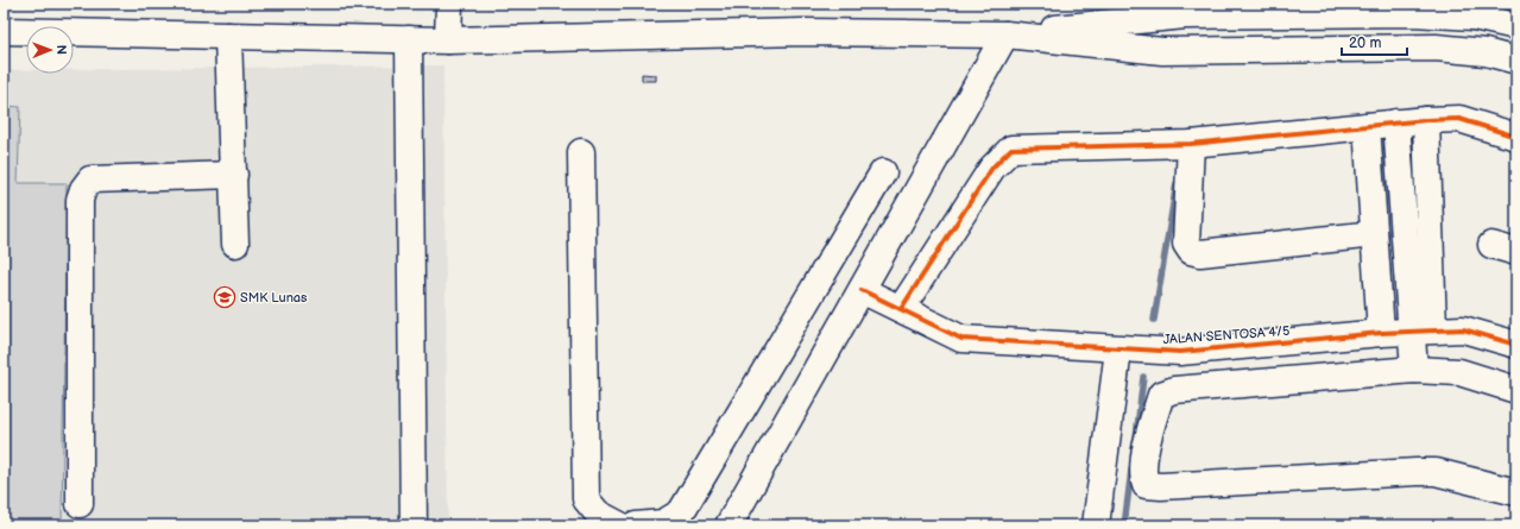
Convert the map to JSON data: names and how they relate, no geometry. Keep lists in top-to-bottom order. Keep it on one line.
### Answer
{"streets":{"street":["JALAN SENTOSA 4/5"]},"places":{"school or university":["SMK Lunas"]},"scale_bar":"20 m","north":"right"}
